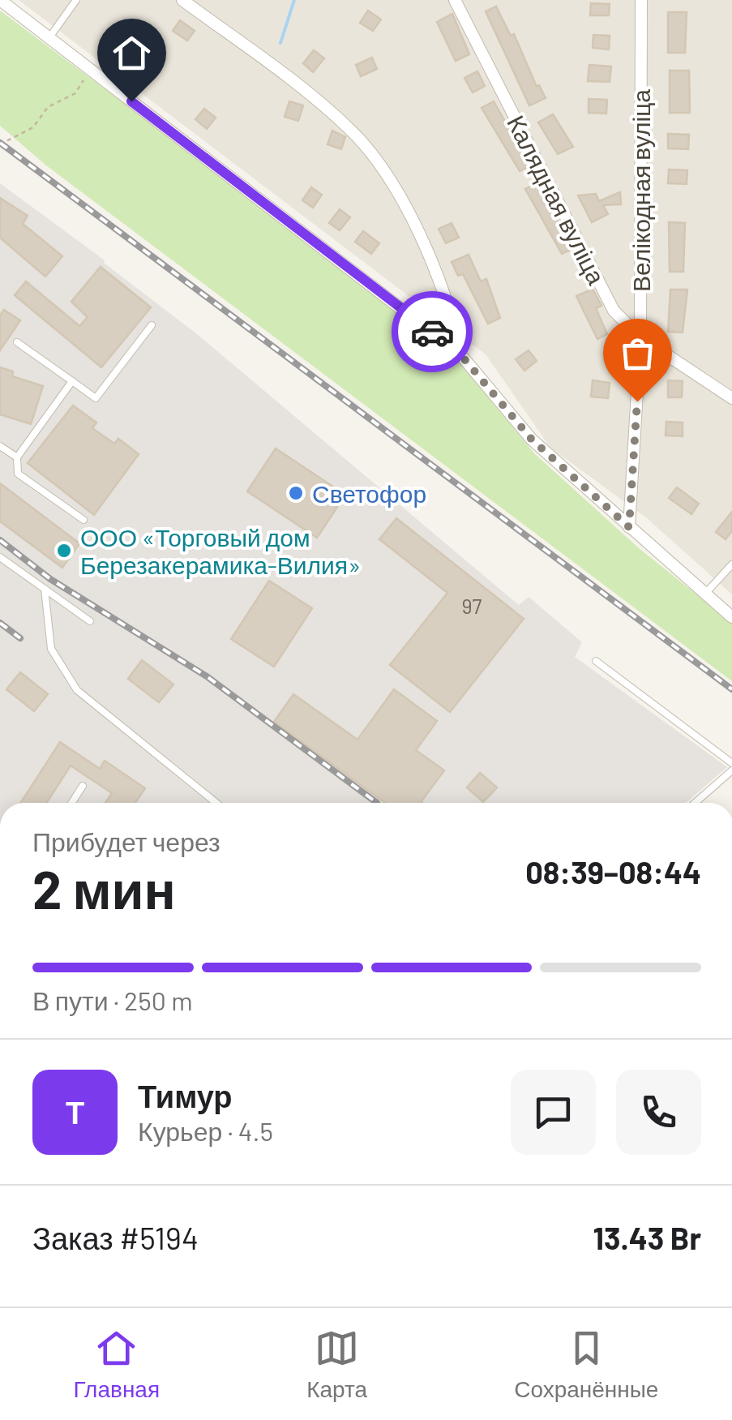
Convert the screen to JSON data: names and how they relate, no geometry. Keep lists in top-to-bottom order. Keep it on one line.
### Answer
{"streets":{"street":["Велікодная вуліца","Калядная вуліца"]},"crossings":[["Велікодная вуліца","Калядная вуліца"]],"places":["Светофор","ООО «Торговый дом Березакерамика-Вилия»"],"house_numbers":["97"],"page":{"heading":["2 мин","Прибудет через","08:39–08:44"],"panel":["Тимур","Курьер · 4.5","Заказ #5194","13.43 Br"],"bar":"В пути · 250 m","round":"Т","tabs":["Главная","Карта","Сохранённые"]}}
